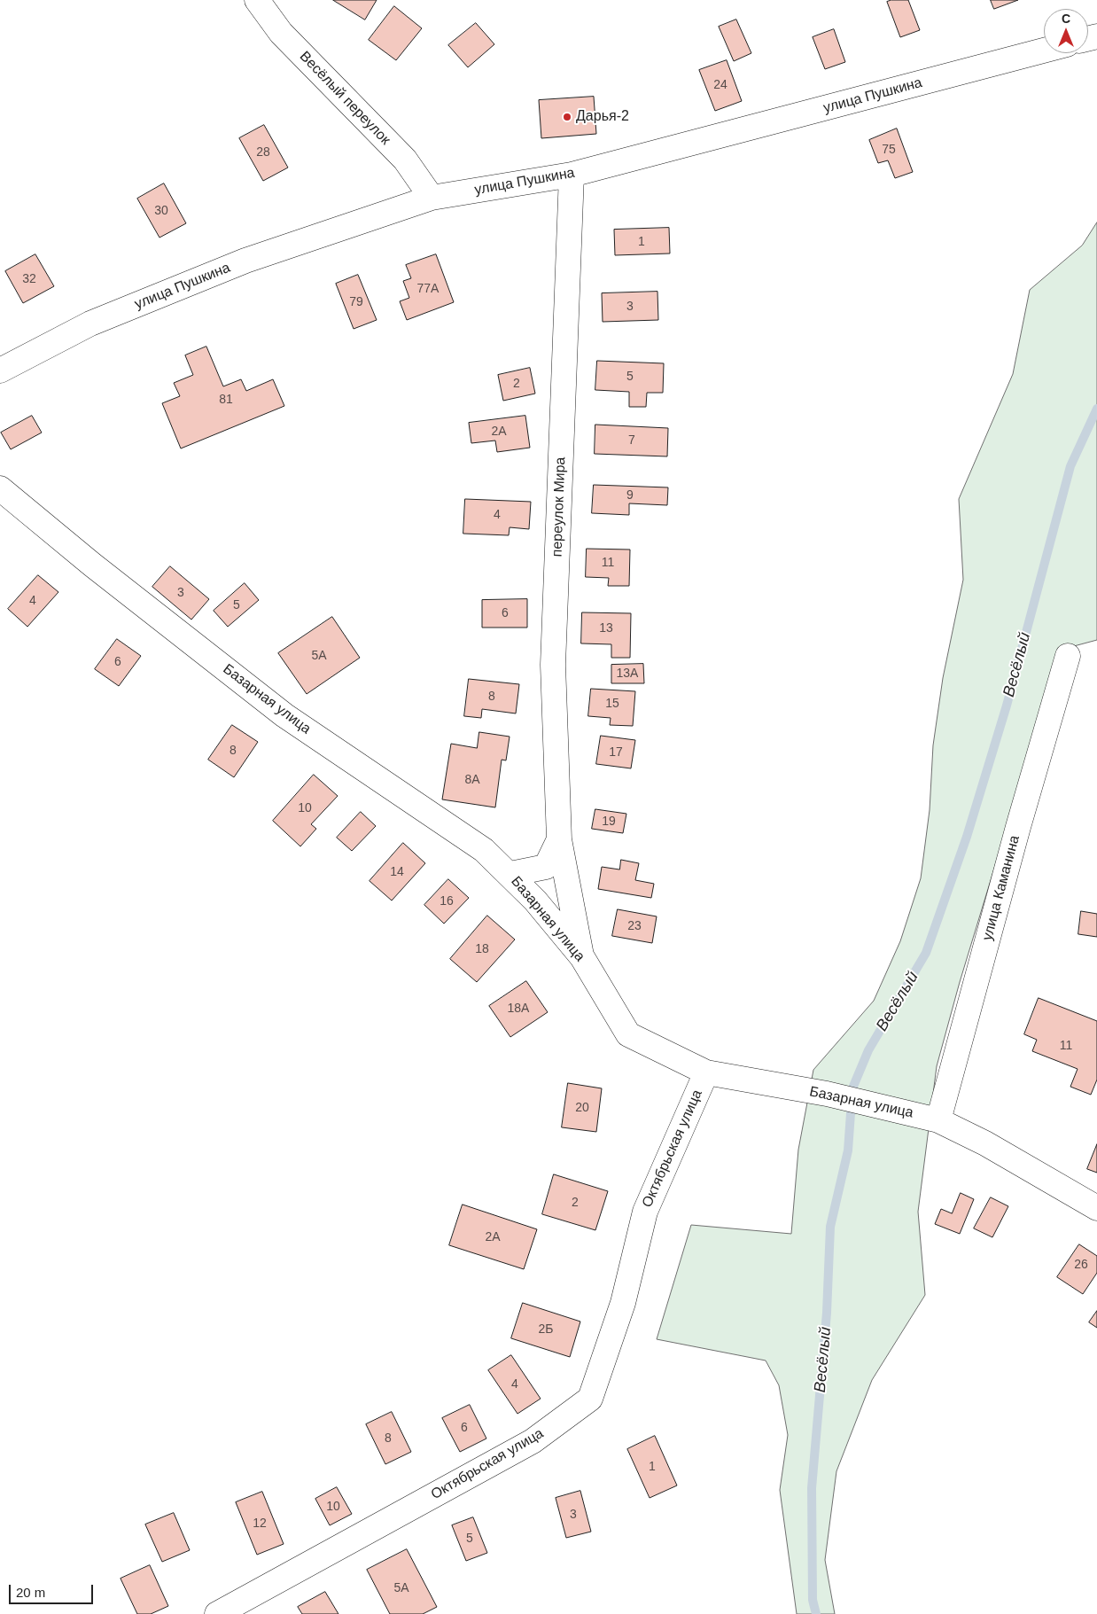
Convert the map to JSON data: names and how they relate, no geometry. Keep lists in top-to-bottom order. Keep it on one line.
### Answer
{"streets":{"street":["улица Пушкина","Весёлый переулок","переулок Мира","Базарная улица","улица Каманина","Октябрьская улица"]},"crossings":[["улица Пушкина","Весёлый переулок"],["улица Пушкина","переулок Мира"],["переулок Мира","Базарная улица"],["Базарная улица","улица Каманина"],["Базарная улица","Октябрьская улица"]],"water":["Весёлый"],"places":["Дарья-2"],"house_numbers":["24","75","28","30","1","32","77А","79","3","5","2","81","2А","7","9","4","11","3","4","5","6","13","5А","6","13А","8","15","8","17","8А","10","19","14","16","23","18","18А","11","20","2","2А","26","2Б","4","6","8","1","10","3","12","5","5А"],"scale_bar":"20 m","north":"top"}
